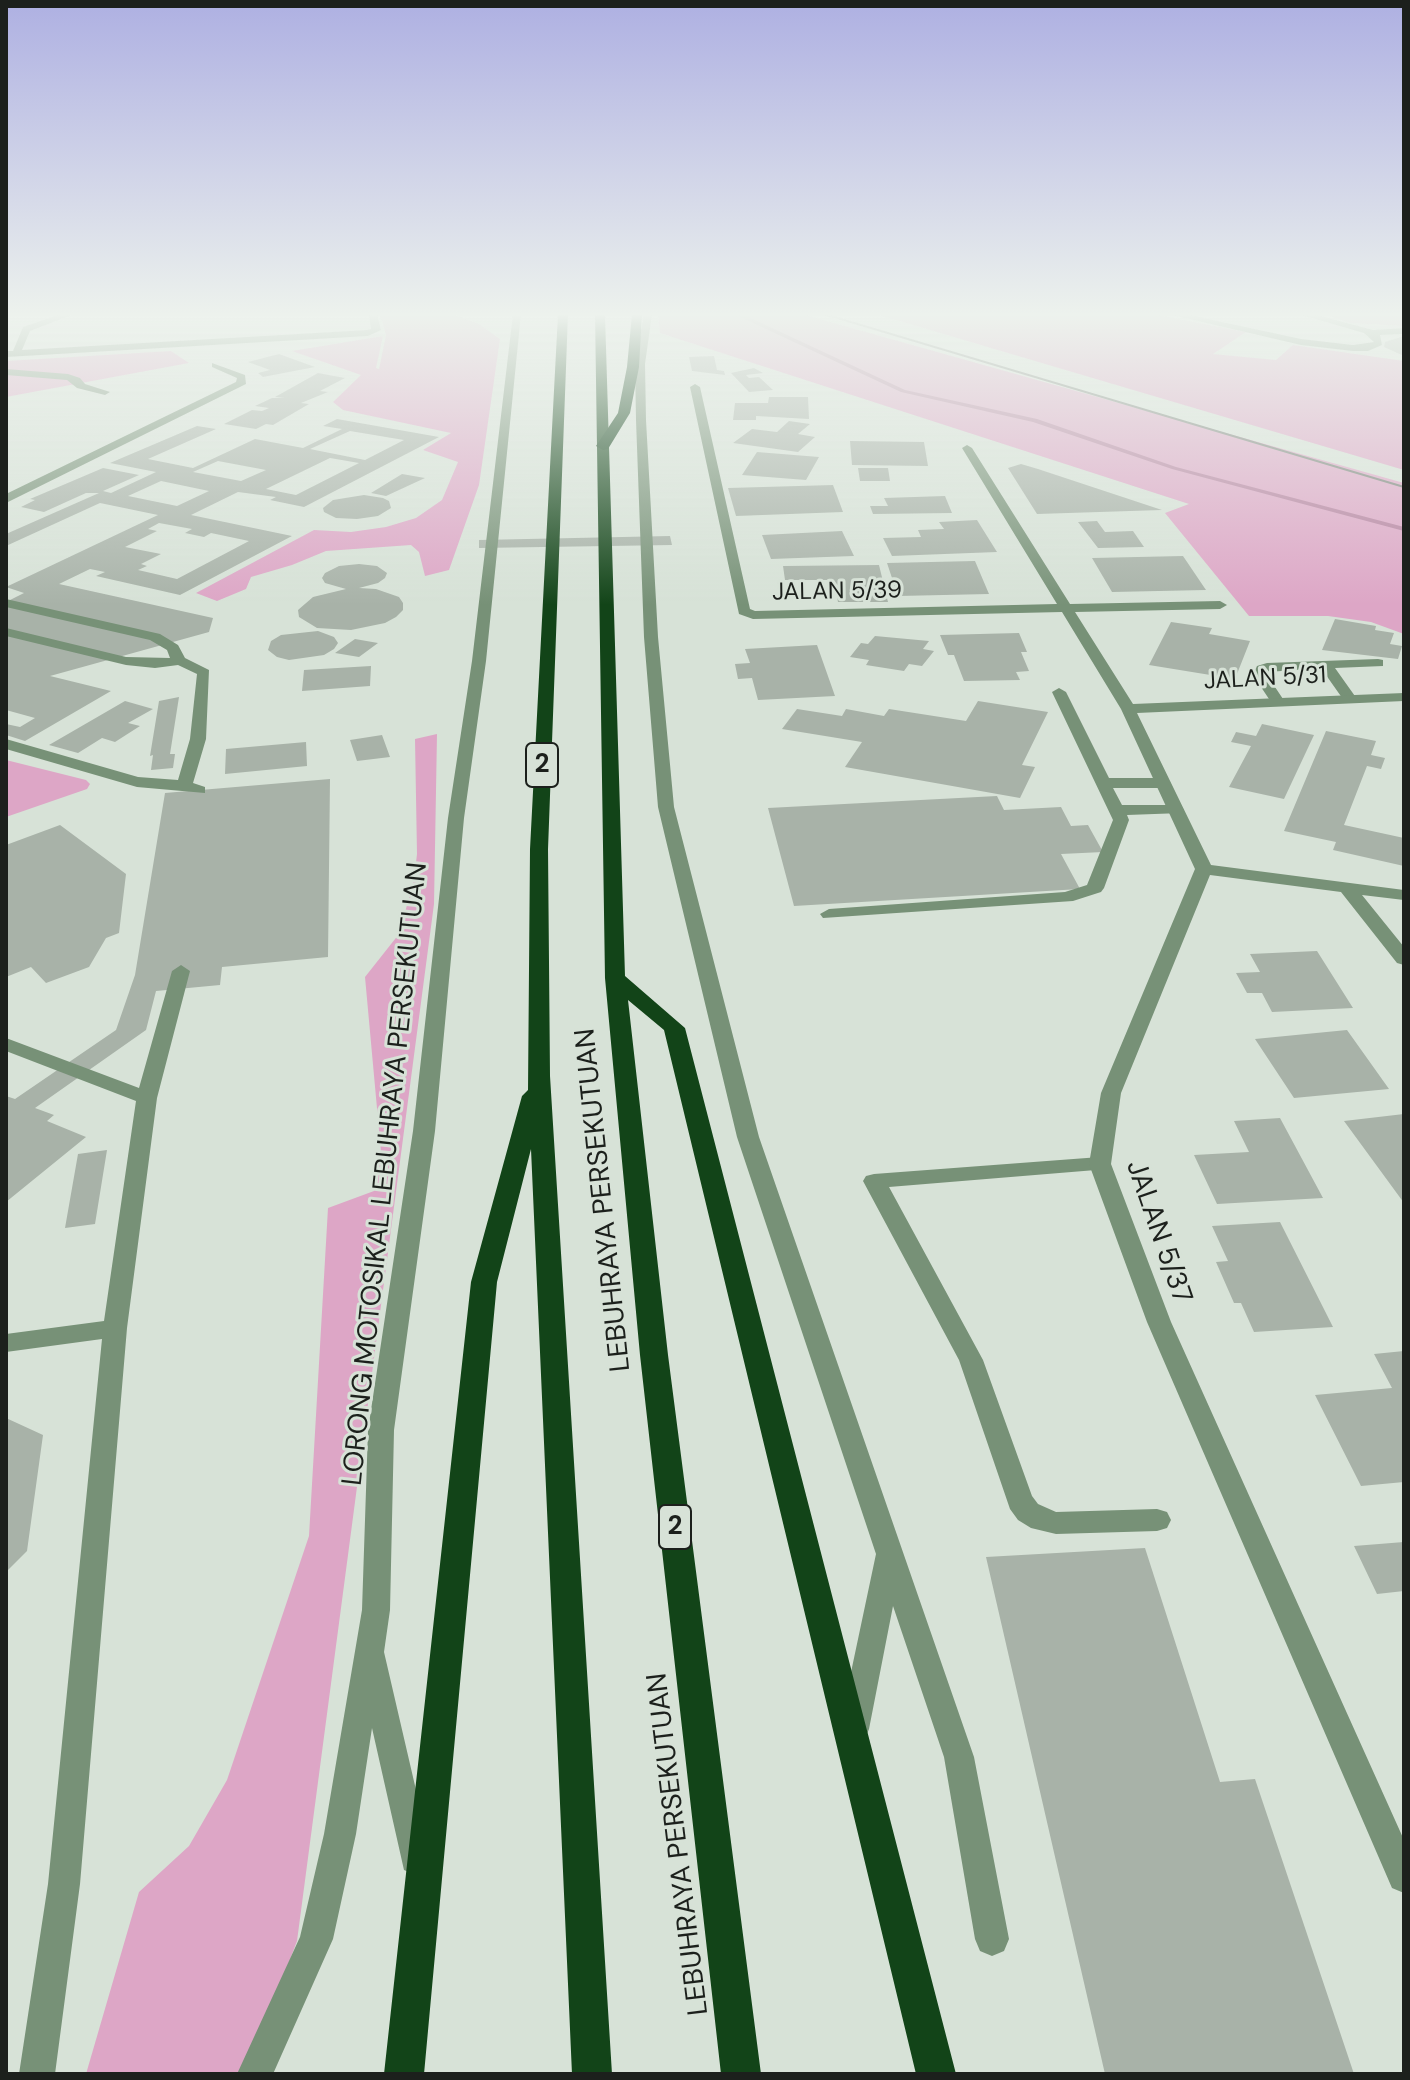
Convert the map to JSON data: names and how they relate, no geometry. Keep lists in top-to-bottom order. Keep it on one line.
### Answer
{"streets":{"highway":["2","LEBUHRAYA PERSEKUTUAN"],"street":["JALAN 5/39","JALAN 5/31","LORONG MOTOSIKAL LEBUHRAYA PERSEKUTUAN","JALAN 5/37"]}}
